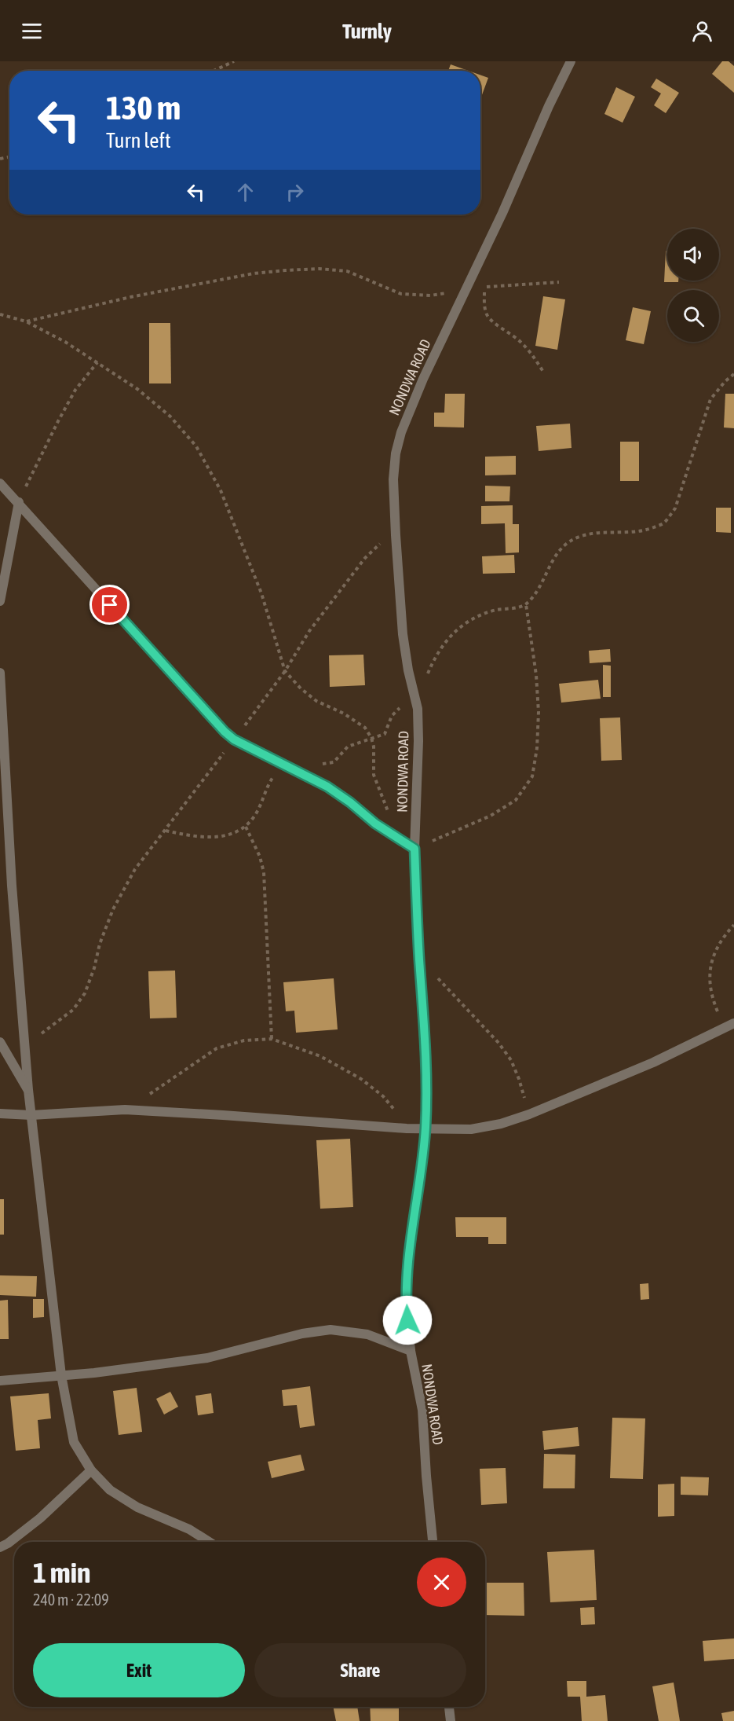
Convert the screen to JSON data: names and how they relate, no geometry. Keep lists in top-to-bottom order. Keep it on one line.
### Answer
{"streets":{"street":["NONDWA ROAD"]},"page":{"header":"Turnly","turn":["130 m","Turn left"],"heading":["1 min","240 m · 22:09"],"buttons":["Exit","Share"]}}
